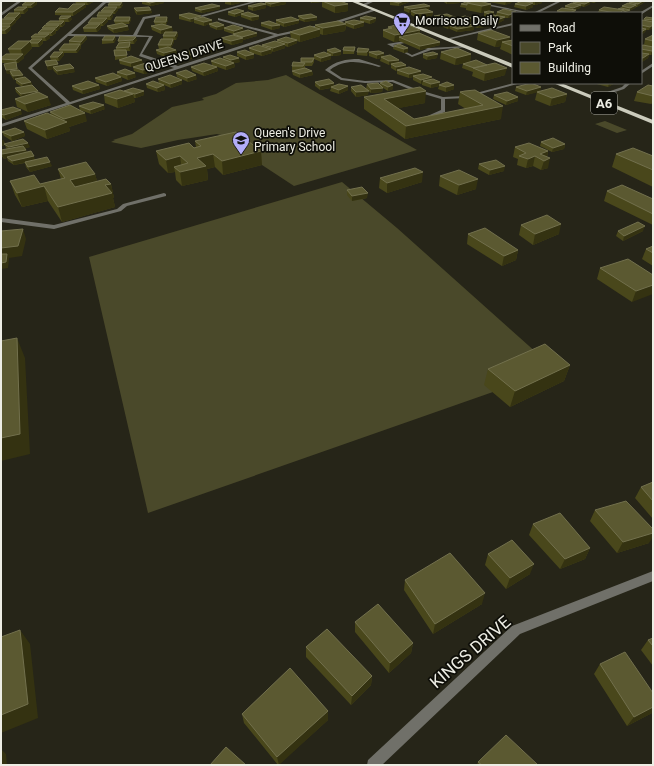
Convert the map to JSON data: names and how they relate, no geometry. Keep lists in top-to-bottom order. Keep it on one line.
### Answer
{"streets":{"highway":["A6"],"street":["QUEENS DRIVE","KINGS DRIVE"]},"places":{"supermarket":["Morrisons Daily"],"school or university":["Queen's Drive Primary School"]},"legend":["Road","Park","Building"]}
